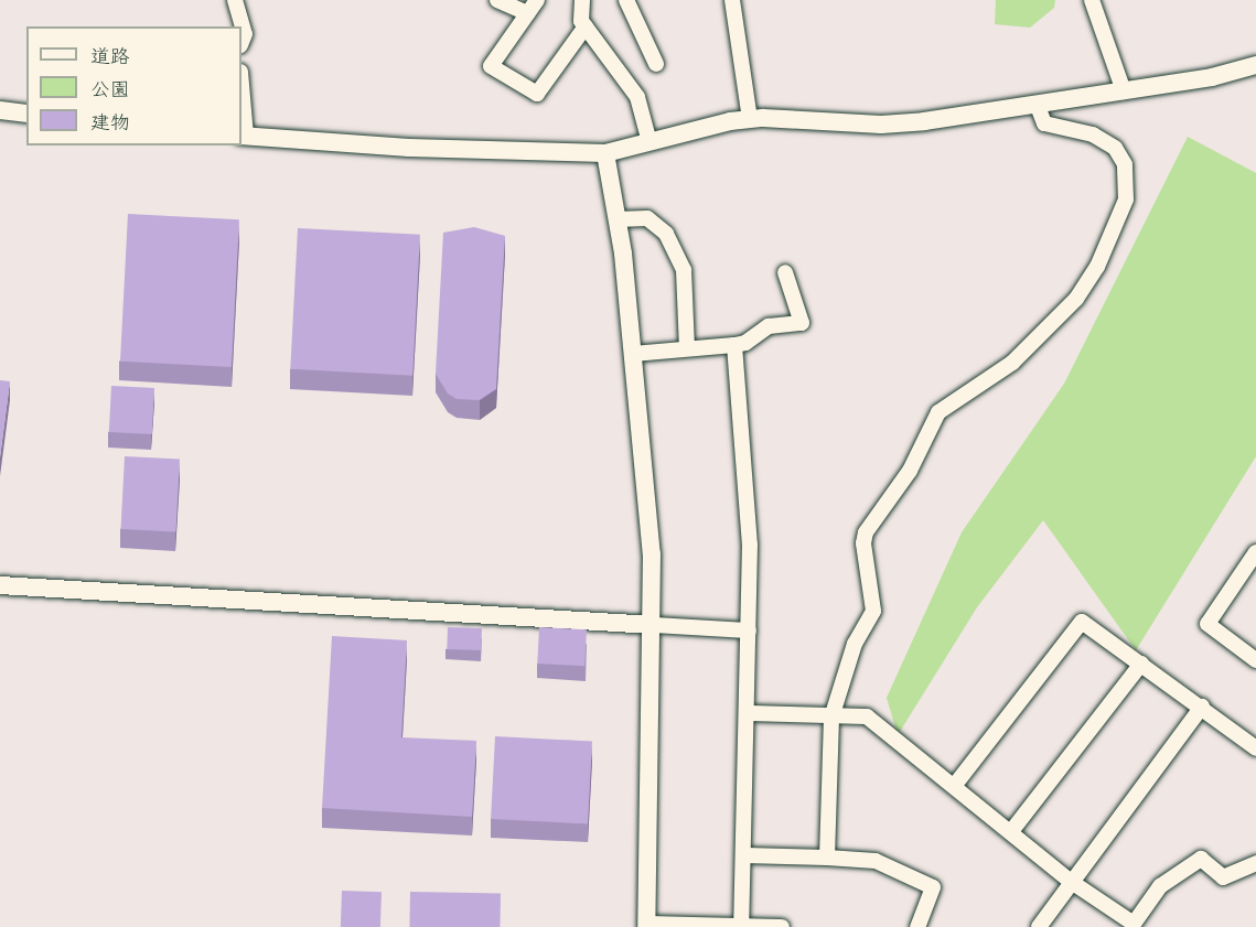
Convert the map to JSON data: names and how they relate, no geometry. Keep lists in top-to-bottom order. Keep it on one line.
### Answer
{"legend":["道路","公園","建物"]}
